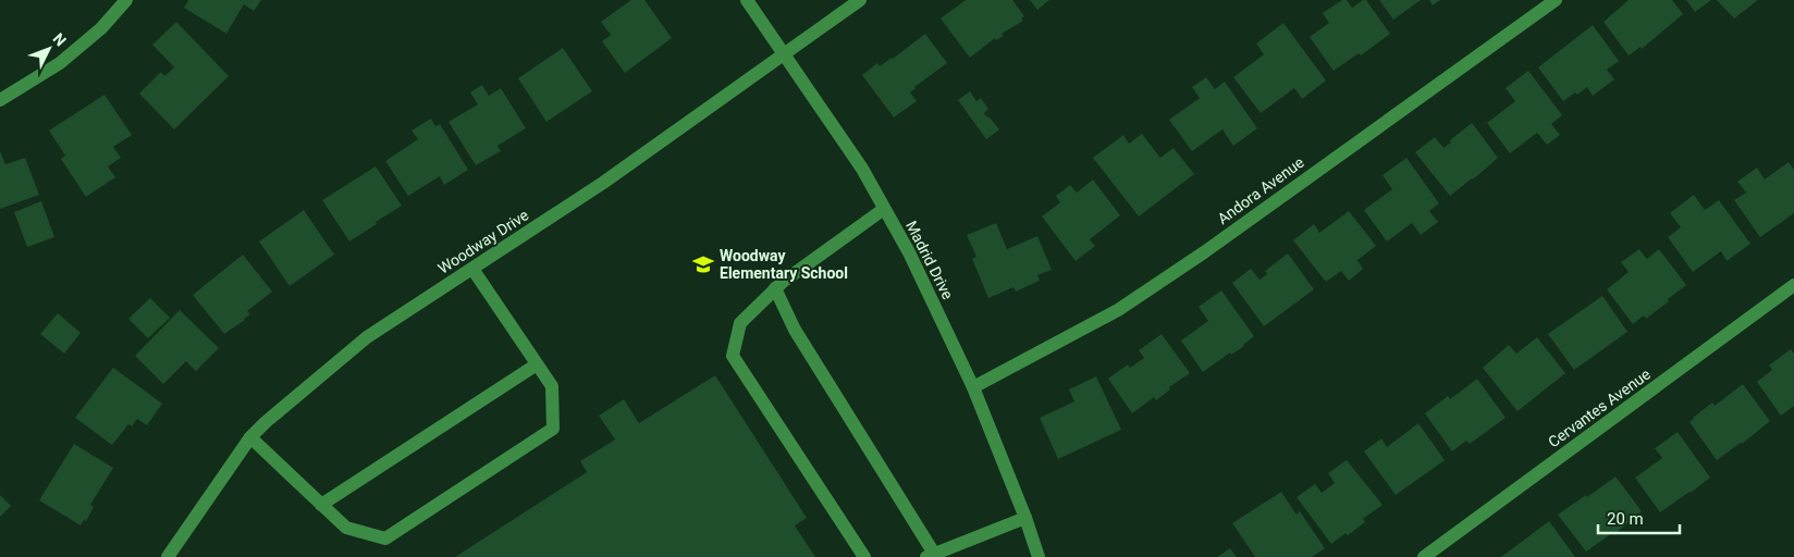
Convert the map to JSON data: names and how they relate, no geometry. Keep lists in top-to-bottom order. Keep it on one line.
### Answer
{"streets":{"street":["Andora Avenue","Woodway Drive","Madrid Drive","Cervantes Avenue"]},"crossings":[["Andora Avenue","Madrid Drive"],["Woodway Drive","Madrid Drive"]],"places":{"school or university":["Woodway Elementary School"]},"scale_bar":"20 m","north":"top right"}
